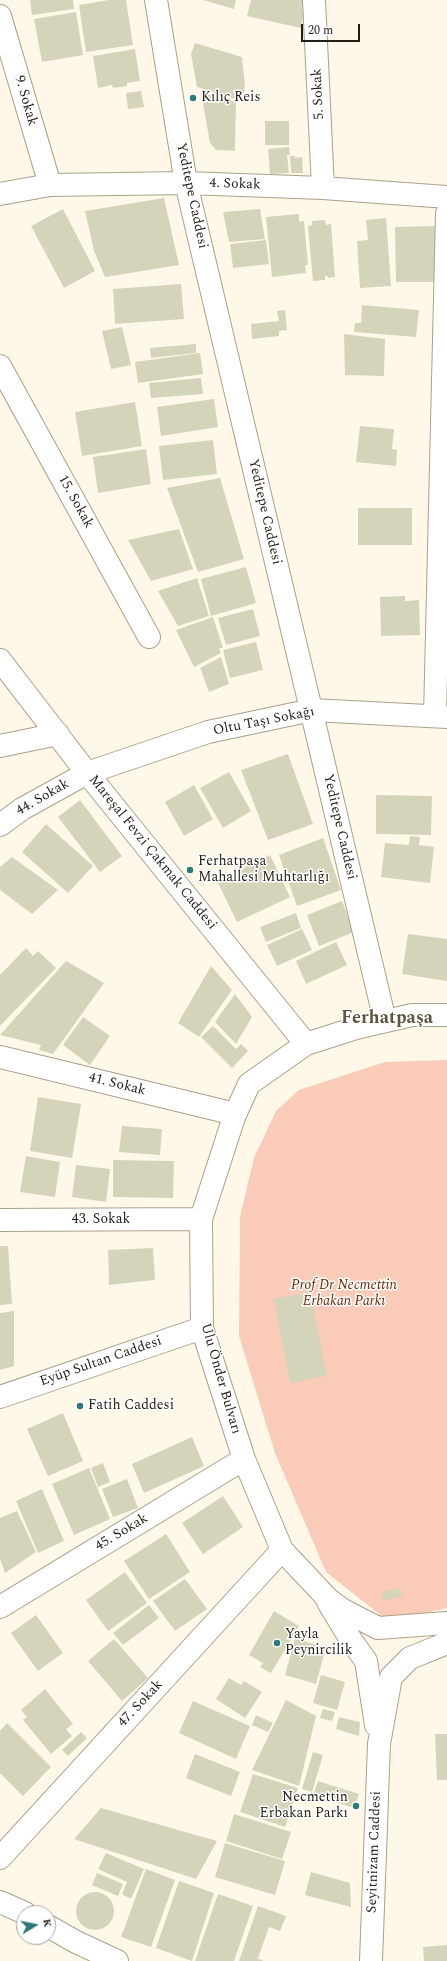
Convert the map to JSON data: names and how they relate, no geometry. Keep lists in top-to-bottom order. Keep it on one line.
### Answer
{"streets":{"street":["5. Sokak","9. Sokak","4. Sokak","Yeditepe Caddesi","15. Sokak","Oltu Taşı Sokağı","44. Sokak","Mareşal Fevzi Çakmak Caddesi","41. Sokak","43. Sokak","Eyüp Sultan Caddesi","Ulu Önder Bulvarı","45. Sokak","47. Sokak","Seyitnizam Caddesi"]},"crossings":[["5. Sokak","4. Sokak"],["9. Sokak","4. Sokak"],["4. Sokak","Yeditepe Caddesi"],["Yeditepe Caddesi","Oltu Taşı Sokağı"],["Yeditepe Caddesi","Ulu Önder Bulvarı"],["Oltu Taşı Sokağı","44. Sokak"],["Oltu Taşı Sokağı","Mareşal Fevzi Çakmak Caddesi"],["44. Sokak","Mareşal Fevzi Çakmak Caddesi"],["Mareşal Fevzi Çakmak Caddesi","Ulu Önder Bulvarı"],["41. Sokak","Ulu Önder Bulvarı"],["43. Sokak","Ulu Önder Bulvarı"],["Eyüp Sultan Caddesi","Ulu Önder Bulvarı"],["Ulu Önder Bulvarı","45. Sokak"],["Ulu Önder Bulvarı","47. Sokak"]],"districts":["Ferhatpaşa"],"parks":["Prof Dr Necmettin Erbakan Parkı"],"places":["Kılıç Reis","Ferhatpaşa Mahallesi Muhtarlığı","Fatih Caddesi","Yayla Peynircilik","Necmettin Erbakan Parkı"],"scale_bar":"20 m","north":"right"}
